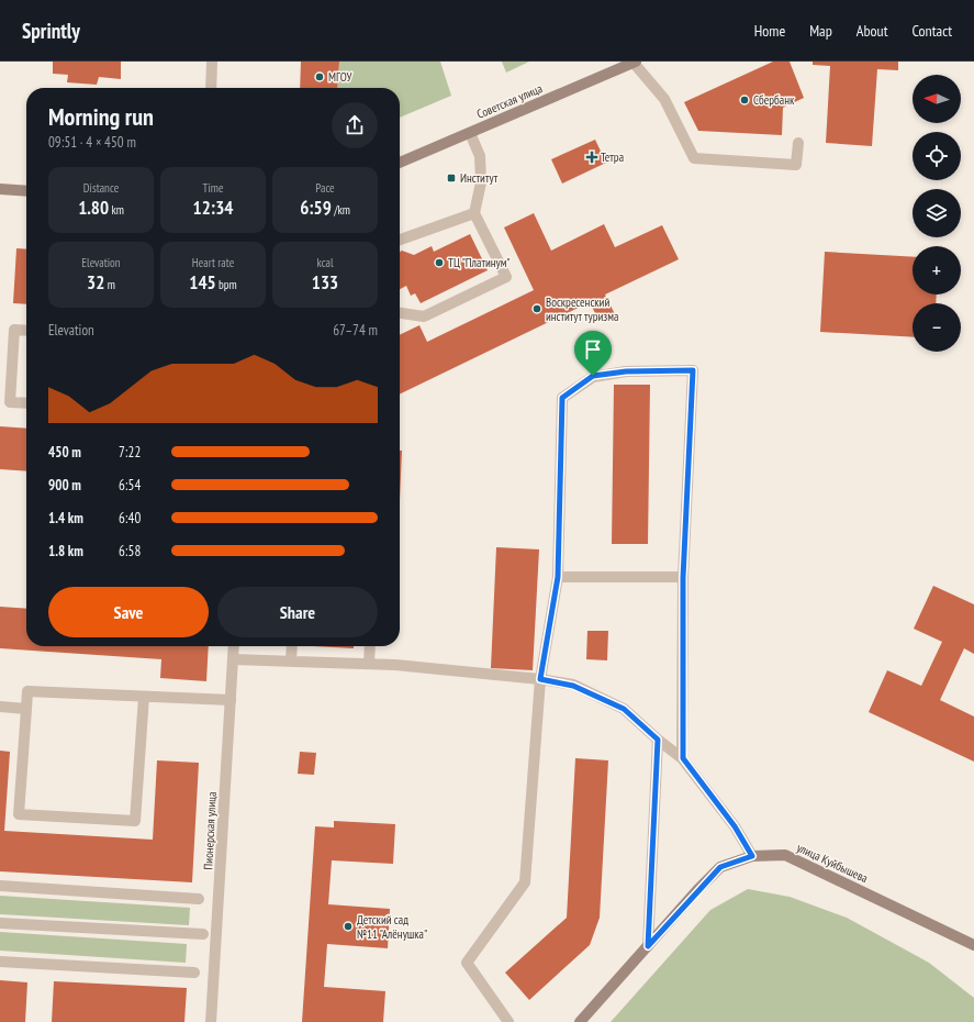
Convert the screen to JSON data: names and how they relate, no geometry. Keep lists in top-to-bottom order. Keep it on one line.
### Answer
{"streets":{"street":["Советская улица","Пионерская улица","улица Куйбышева"]},"places":{"other":["МГОУ","Сбербанк","ТЦ \"Платинум\"","Воскресенский институт туризма","Детский сад №11 \"Алёнушка\""],"health":["Тетра"],"transit":["Институт"]},"north":"left","page":{"header":"Sprintly","nav":["Home","Map","About","Contact"],"map_buttons":["+","−"],"heading":["Morning run","09:51 · 4 × 450 m"],"stats":[["Distance","1.80 km"],["Time","12:34"],["Pace","6:59 /km"],["Elevation","32 m"],["Heart rate","145 bpm"],["kcal","133"]],"chart":["Elevation","67–74 m"],"list":[{"name":"450 m","note":"7:22"},{"name":"900 m","note":"6:54"},{"name":"1.4 km","note":"6:40"},{"name":"1.8 km","note":"6:58"}],"buttons":["Save","Share"]}}
